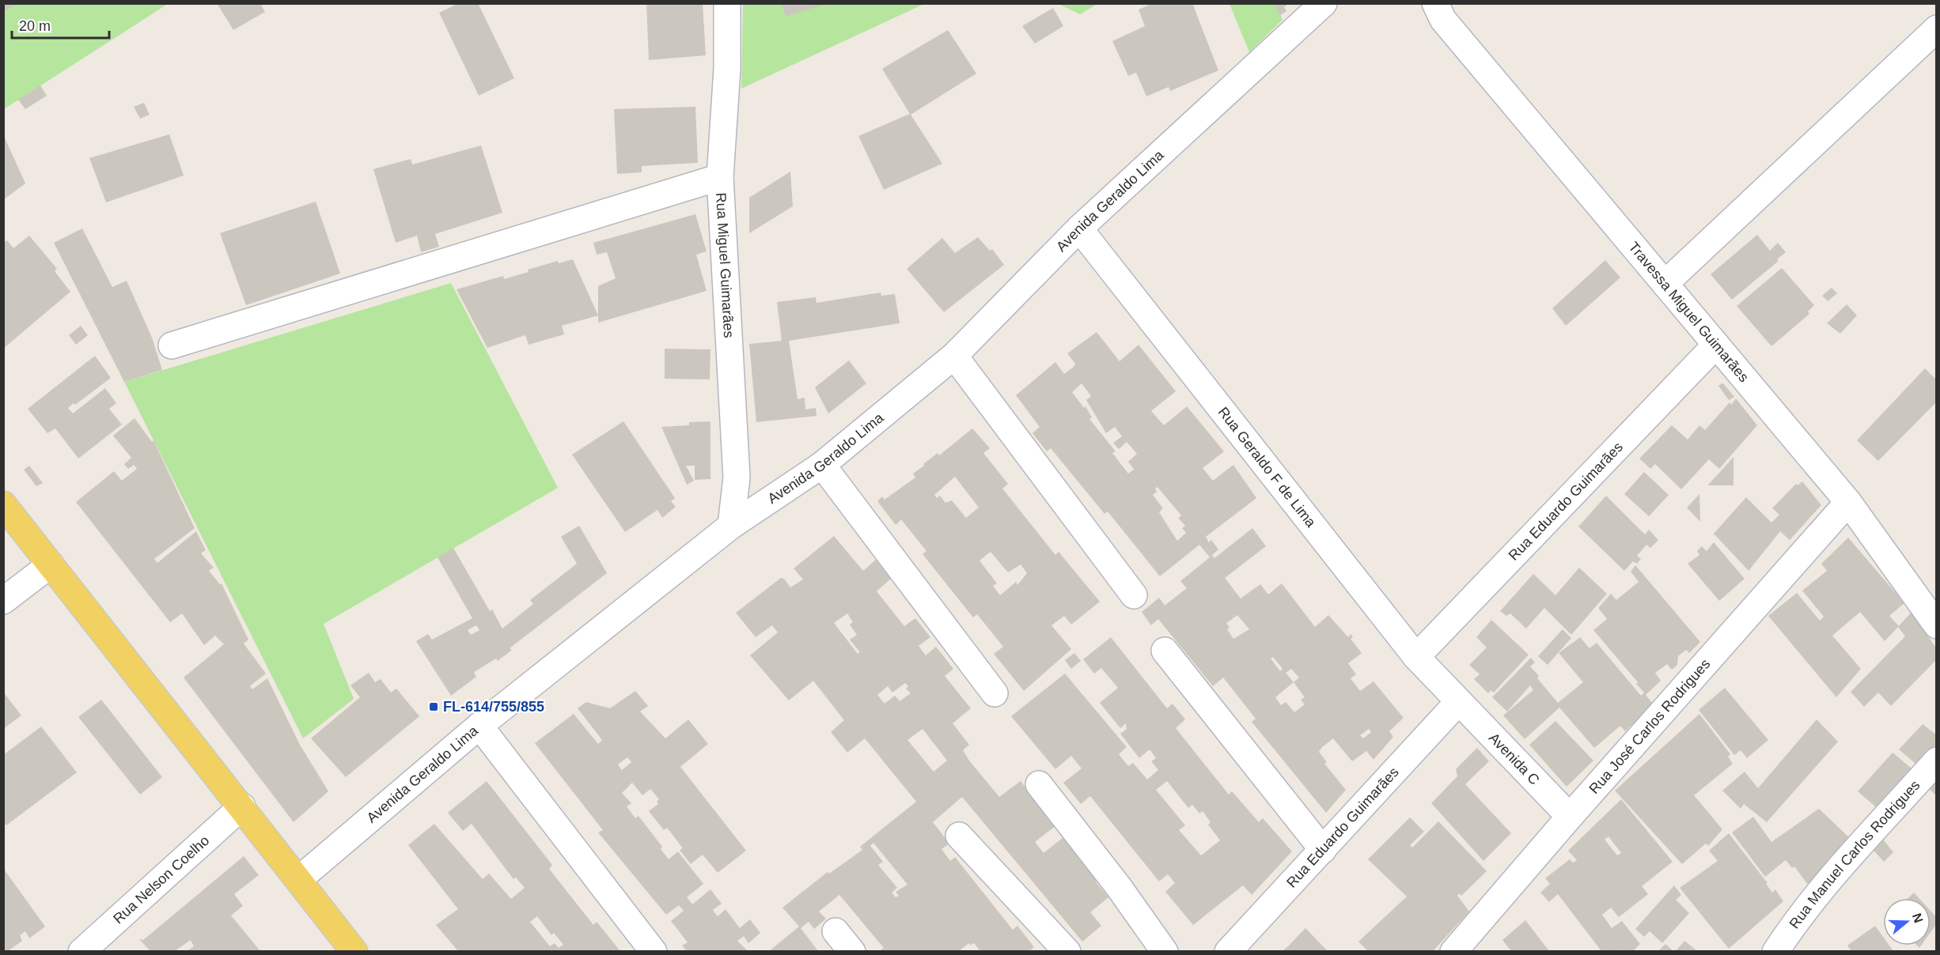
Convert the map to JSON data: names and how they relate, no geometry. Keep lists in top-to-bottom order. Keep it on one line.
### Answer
{"streets":{"street":["Avenida Geraldo Lima","Rua Miguel Guimarães","Travessa Miguel Guimarães","Rua Geraldo F de Lima","Rua Eduardo Guimarães","Rua José Carlos Rodrigues","Avenida C","Rua Manuel Carlos Rodrigues","Rua Nelson Coelho"]},"crossings":[["Avenida Geraldo Lima","Rua Miguel Guimarães"],["Avenida Geraldo Lima","Rua Geraldo F de Lima"],["Travessa Miguel Guimarães","Rua Eduardo Guimarães"],["Travessa Miguel Guimarães","Rua José Carlos Rodrigues"],["Rua Geraldo F de Lima","Rua Eduardo Guimarães"],["Rua Geraldo F de Lima","Avenida C"],["Rua Eduardo Guimarães","Avenida C"],["Rua José Carlos Rodrigues","Avenida C"]],"places":{"transit":["FL-614/755/855"]},"scale_bar":"20 m","north":"right"}
